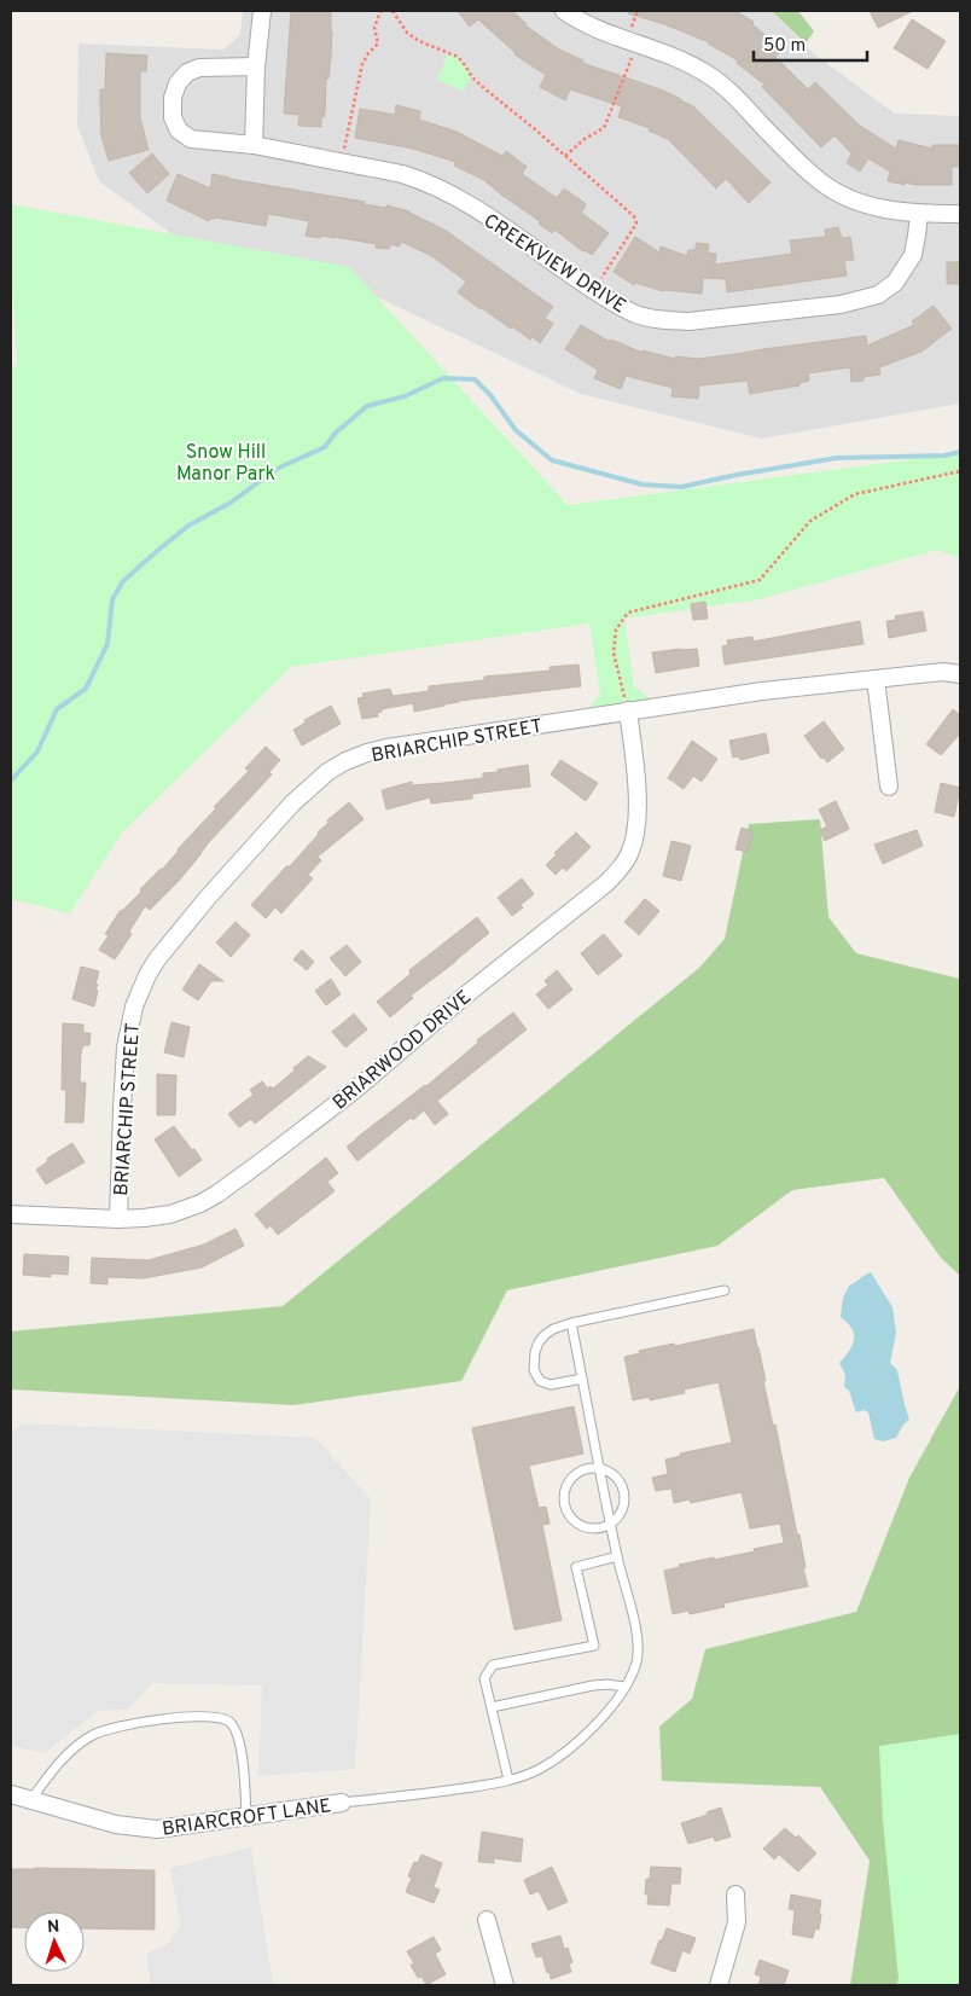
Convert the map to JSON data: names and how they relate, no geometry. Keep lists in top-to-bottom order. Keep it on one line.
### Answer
{"streets":{"street":["CREEKVIEW DRIVE","BRIARCHIP STREET","BRIARWOOD DRIVE","BRIARCROFT LANE"]},"crossings":[["BRIARCHIP STREET","BRIARWOOD DRIVE"]],"parks":["Snow Hill Manor Park"],"scale_bar":"50 m","north":"top"}
